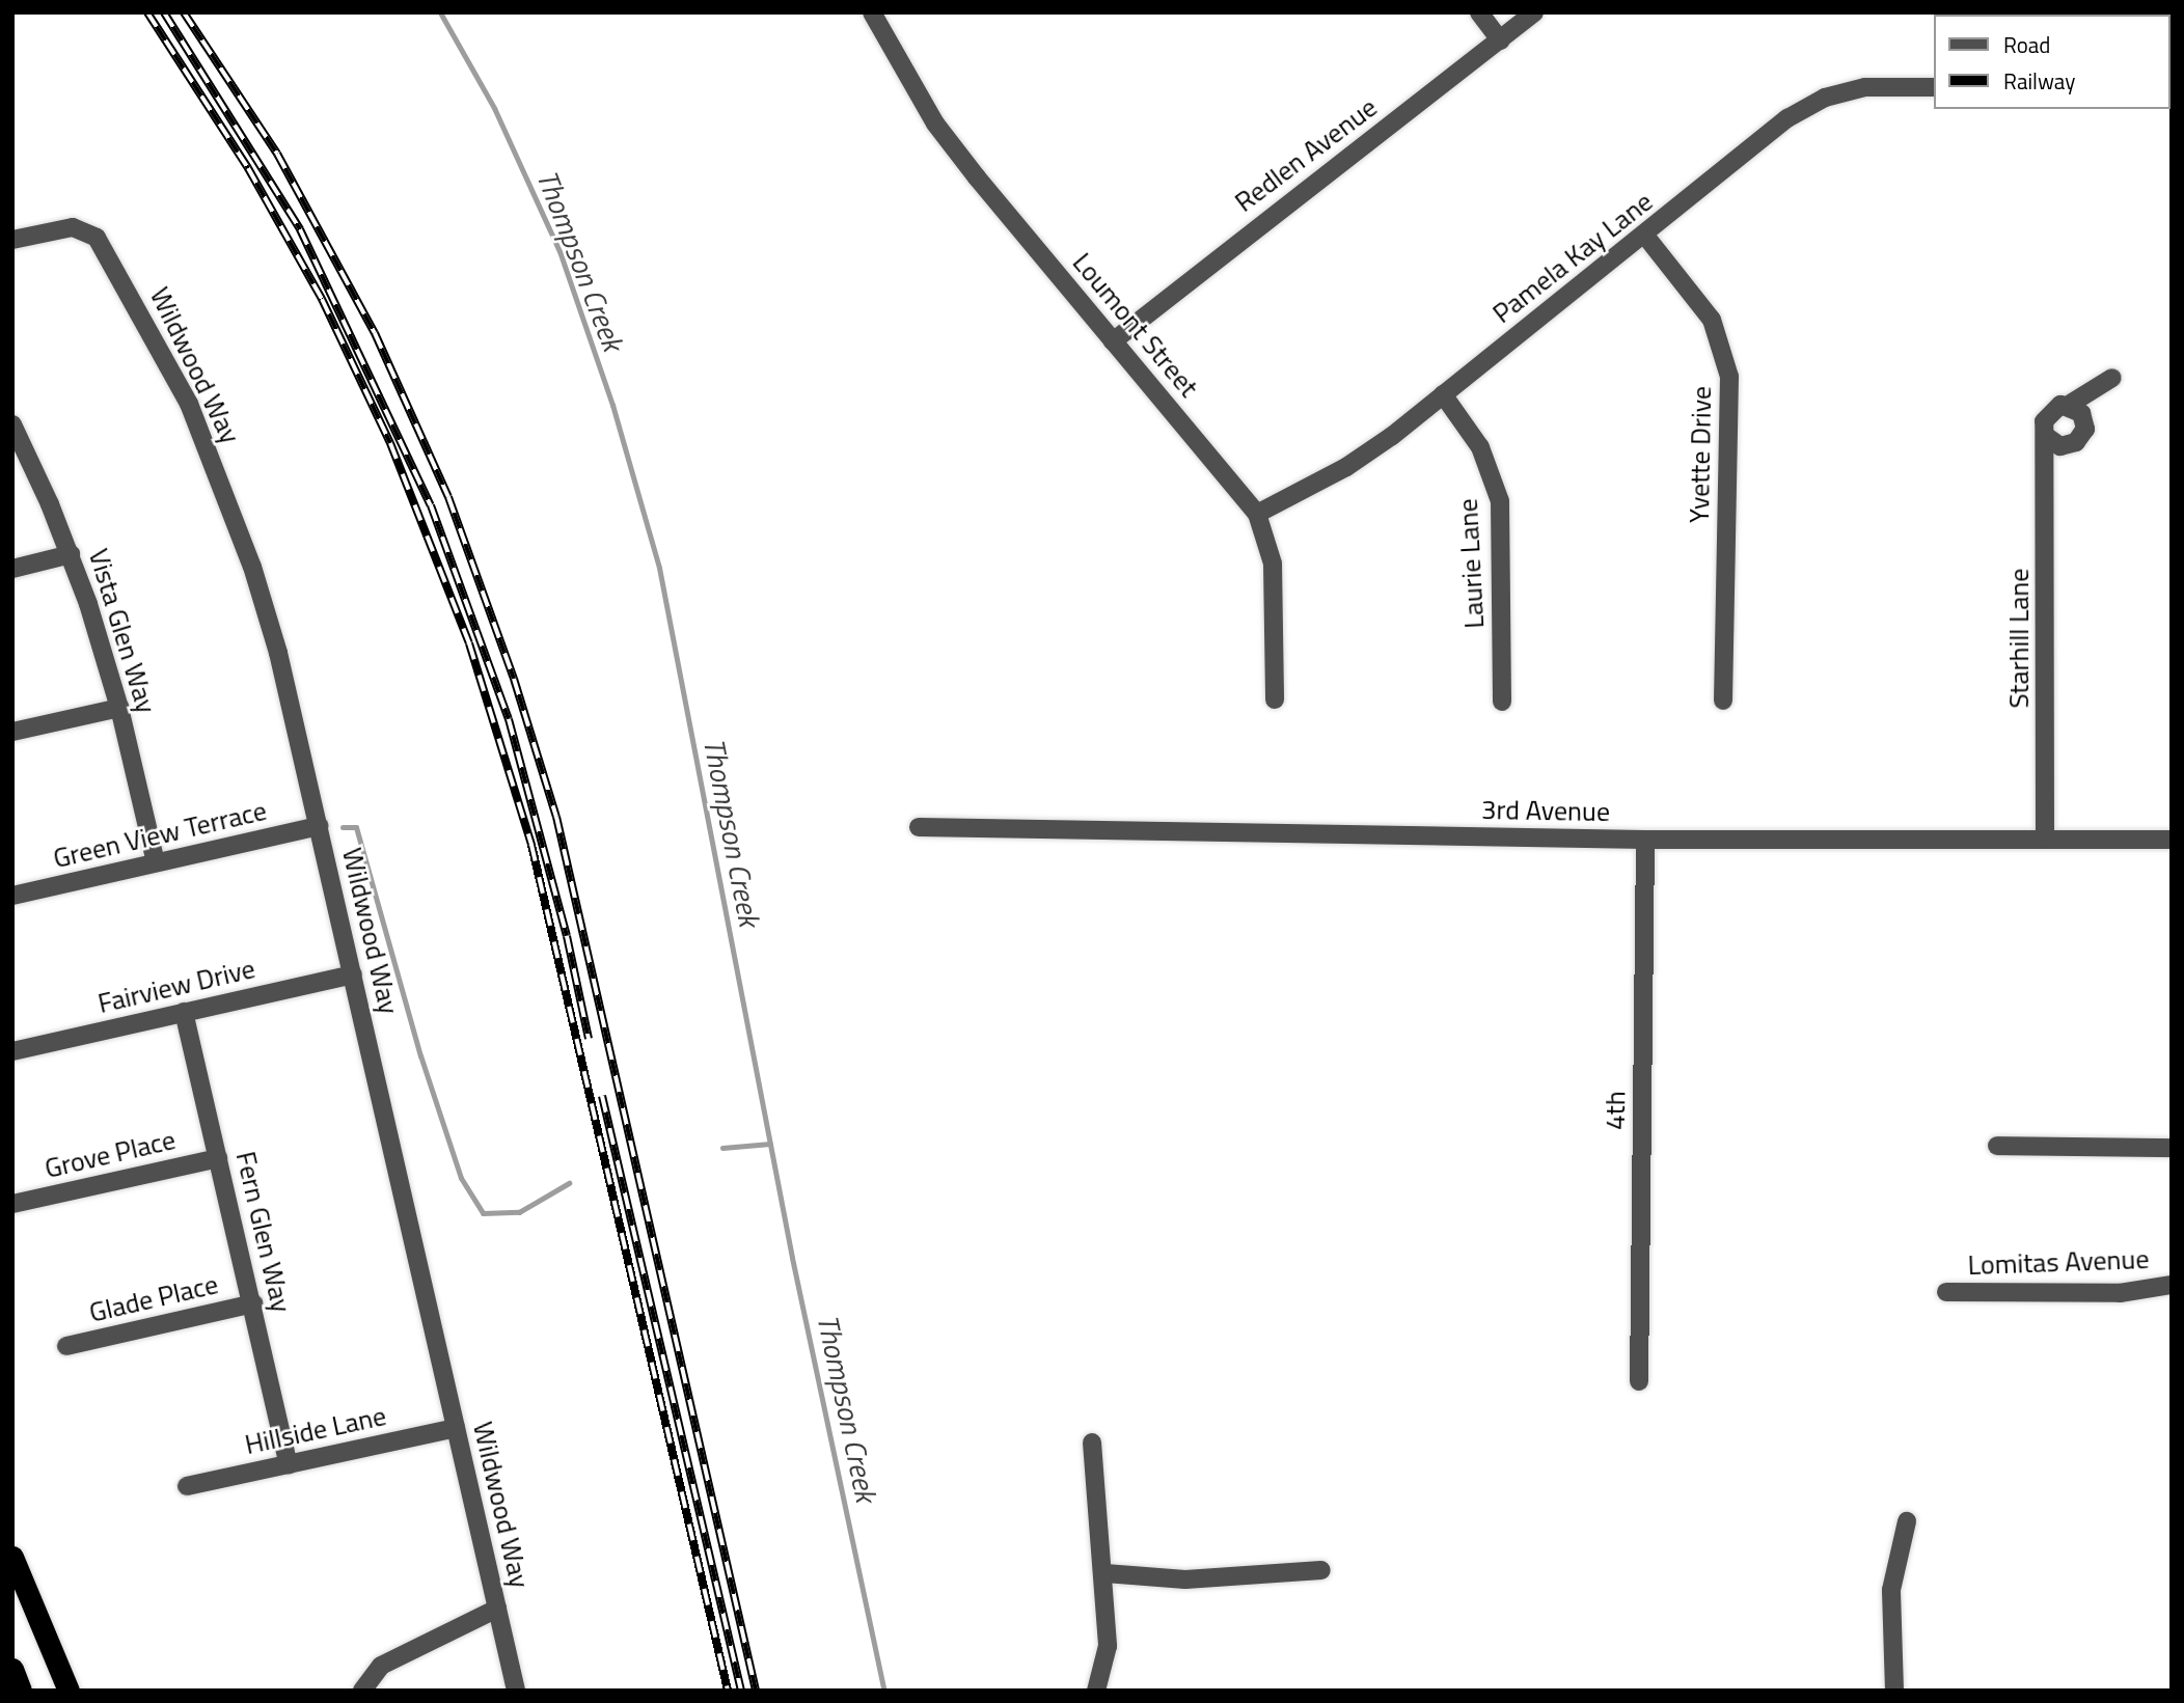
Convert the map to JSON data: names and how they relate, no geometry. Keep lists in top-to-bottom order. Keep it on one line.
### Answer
{"streets":{"street":["Redlen Avenue","Pamela Kay Lane","Loumont Street","Wildwood Way","Yvette Drive","Laurie Lane","Vista Glen Way","Starhill Lane","3rd Avenue","Green View Terrace","Fairview Drive","4th","Grove Place","Fern Glen Way","Lomitas Avenue","Glade Place","Hillside Lane"]},"crossings":[["Redlen Avenue","Loumont Street"],["Pamela Kay Lane","Loumont Street"],["Pamela Kay Lane","Yvette Drive"],["Pamela Kay Lane","Laurie Lane"],["Wildwood Way","Green View Terrace"],["Wildwood Way","Fairview Drive"],["Wildwood Way","Hillside Lane"],["Vista Glen Way","Green View Terrace"],["Starhill Lane","3rd Avenue"],["3rd Avenue","4th"],["Fairview Drive","Fern Glen Way"],["Grove Place","Fern Glen Way"],["Fern Glen Way","Glade Place"],["Fern Glen Way","Hillside Lane"]],"water":["Thompson Creek"],"legend":["Road","Railway"]}
